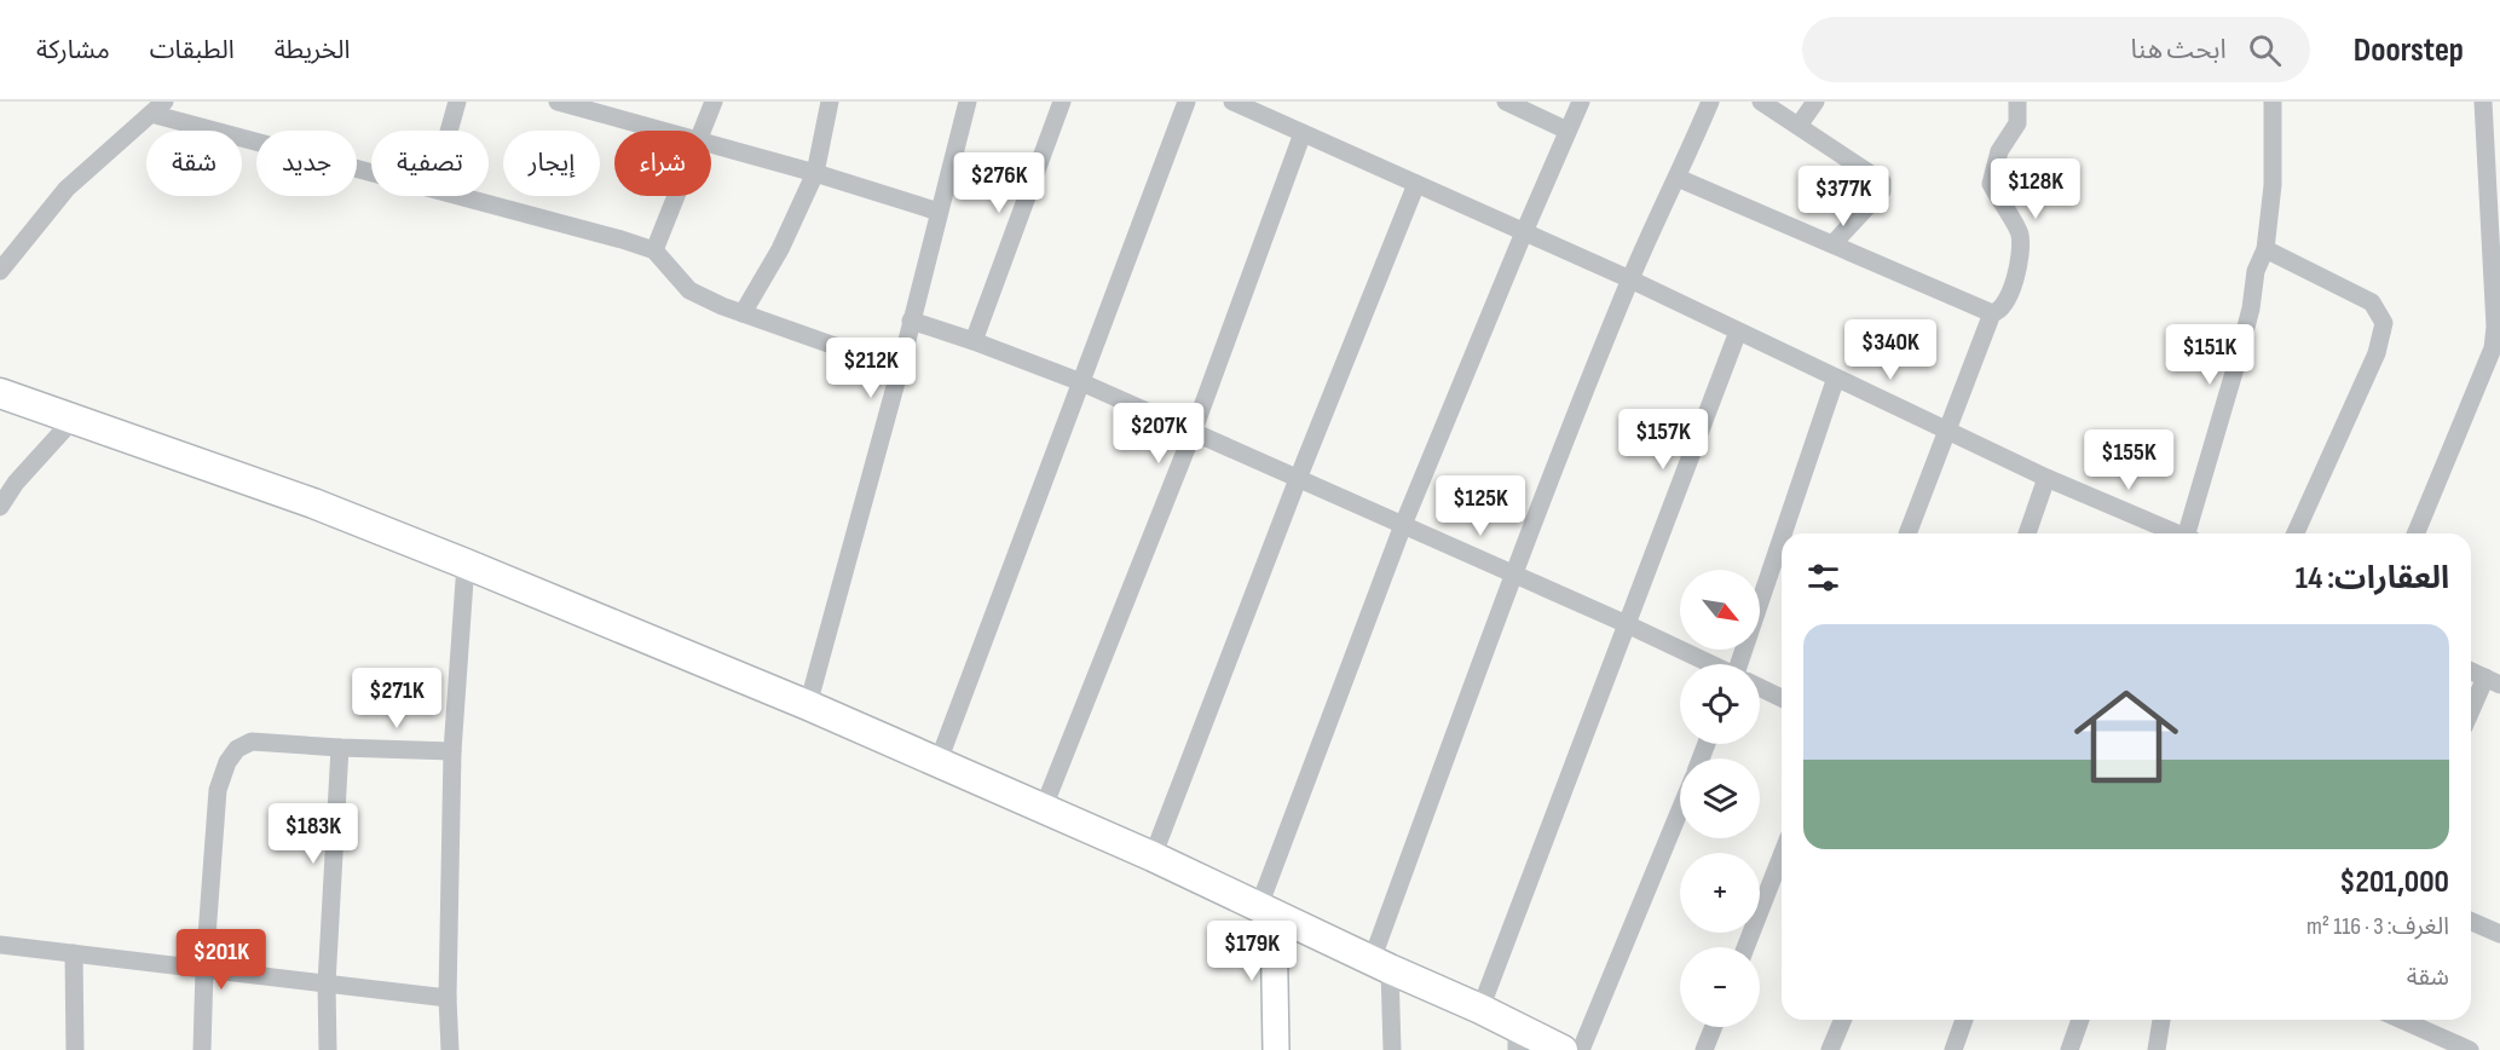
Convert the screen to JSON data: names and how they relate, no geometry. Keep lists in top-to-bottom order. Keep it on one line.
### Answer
{"north":"bottom right","page":{"header":"Doorstep","search":"ابحث هنا","nav":["الخريطة","الطبقات","مشاركة"],"chip":["شراء","إيجار","تصفية","جديد","شقة"],"price":["$276K","$128K","$377K","$340K","$151K","$212K","$207K","$157K","$155K","$125K","$271K","$183K","$179K","$201K"],"heading":"العقارات: 14","map_buttons":["+","−"],"list":[{"name":"$201,000","note":"الغرف: 3 · 116 m² · شقة"}]}}
